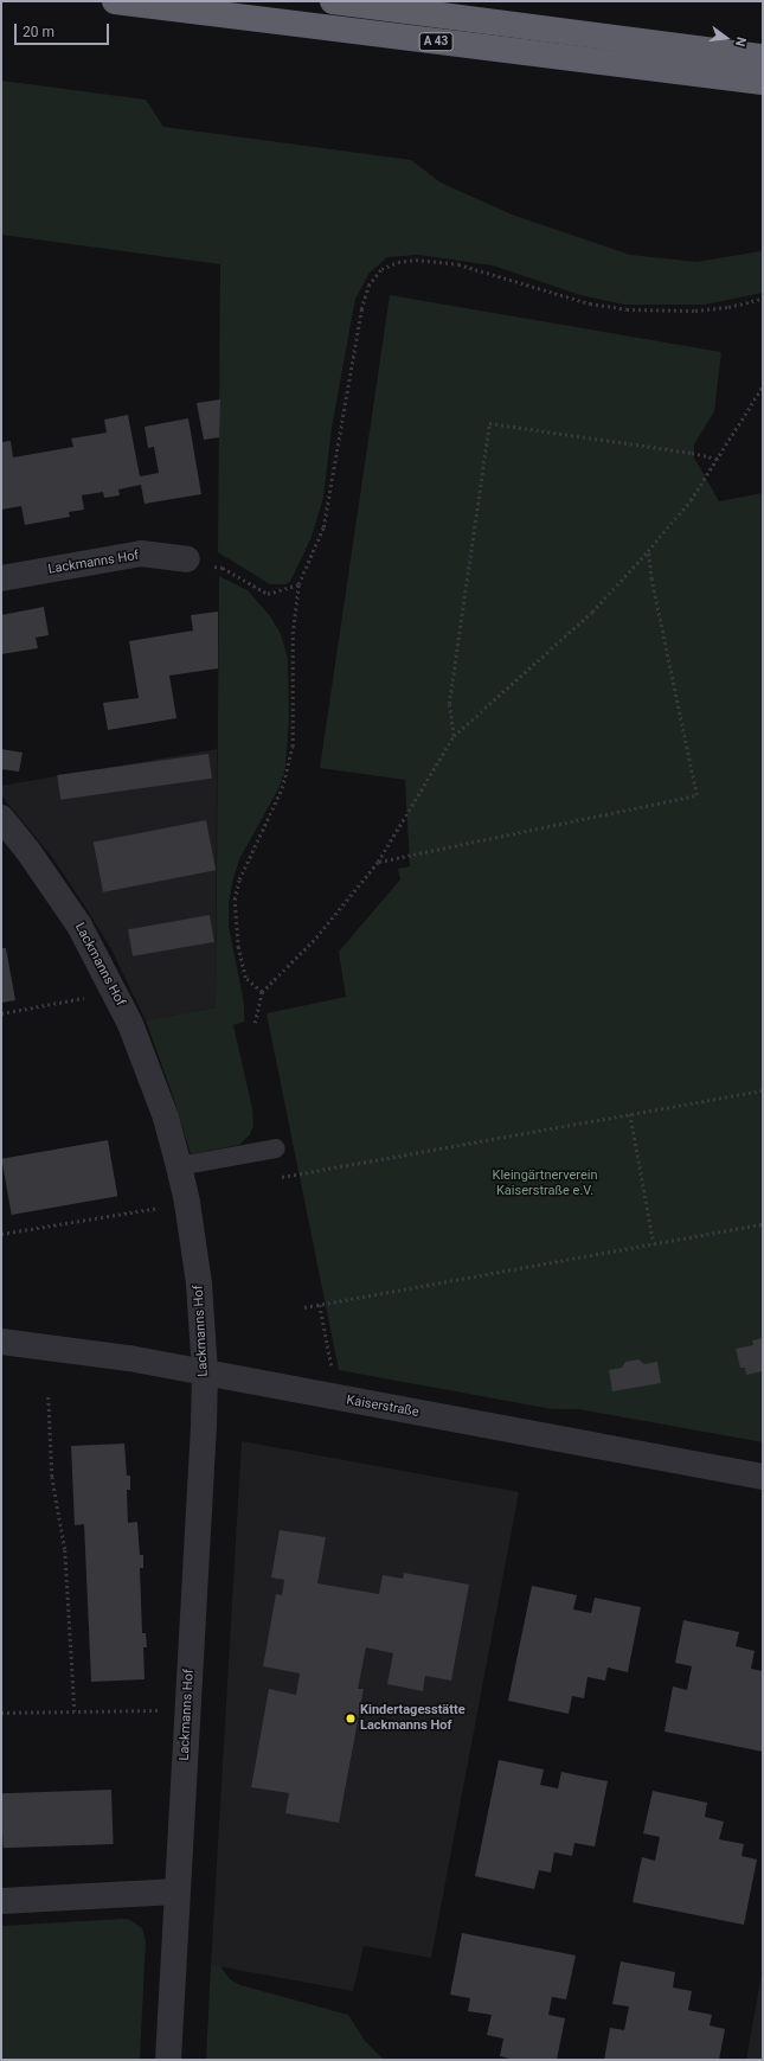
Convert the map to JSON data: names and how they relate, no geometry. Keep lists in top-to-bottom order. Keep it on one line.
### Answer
{"streets":{"highway":["A 43"],"street":["Lackmanns Hof","Kaiserstraße"]},"crossings":[["Lackmanns Hof","Kaiserstraße"]],"parks":["Kleingärtnerverein Kaiserstraße e.V."],"places":["Kindertagesstätte Lackmanns Hof"],"scale_bar":"20 m","north":"right"}
